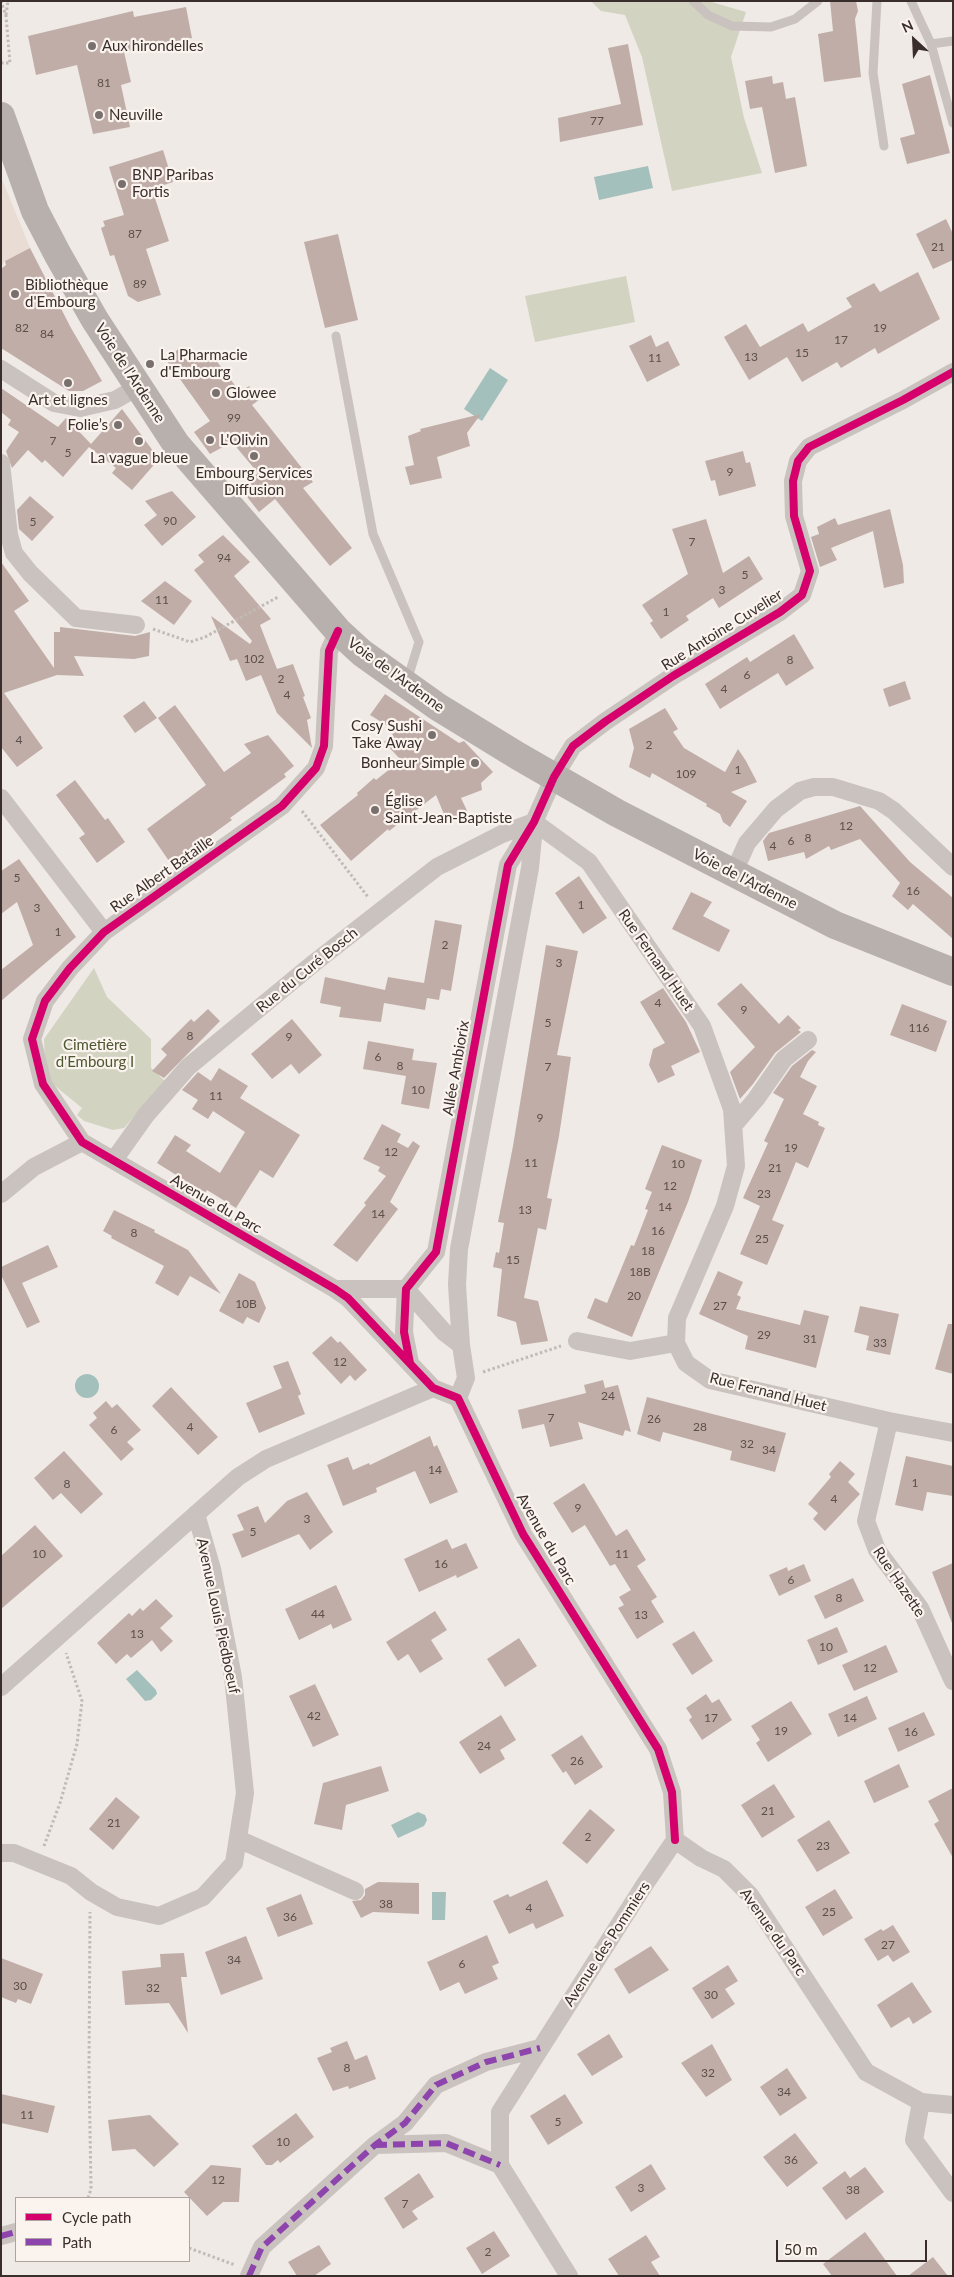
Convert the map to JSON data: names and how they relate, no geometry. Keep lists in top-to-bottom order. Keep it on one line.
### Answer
{"streets":{"main road":["Voie de l'Ardenne"],"street":["Rue Antoine Cuvelier","Rue Albert Bataille","Rue Fernand Huet","Rue du Curé Bosch","Allée Ambiorix","Avenue du Parc","Rue Hazette","Avenue Louis Piedboeuf","Avenue des Pommiers"]},"crossings":[["Voie de l'Ardenne","Rue Antoine Cuvelier"],["Voie de l'Ardenne","Rue Albert Bataille"],["Voie de l'Ardenne","Allée Ambiorix"],["Rue Antoine Cuvelier","Allée Ambiorix"],["Rue Albert Bataille","Avenue du Parc"],["Rue Fernand Huet","Rue du Curé Bosch"],["Rue Fernand Huet","Allée Ambiorix"],["Rue Fernand Huet","Rue Hazette"],["Rue du Curé Bosch","Allée Ambiorix"],["Rue du Curé Bosch","Avenue du Parc"],["Avenue du Parc","Avenue Louis Piedboeuf"],["Avenue du Parc","Avenue des Pommiers"]],"parks":["Cimetière d'Embourg I"],"places":["Aux hirondelles","Neuville","BNP Paribas Fortis","Bibliothèque d'Embourg","La Pharmacie d'Embourg","Art et lignes","Glowee","Folie’s","L'Olivin","La vague bleue","Embourg Services Diffusion","Cosy Sushi Take Away","Bonheur Simple","Église Saint-Jean-Baptiste"],"house_numbers":["81","77","87","21","89","82","19","84","17","15","13","11","99","7","5","9","90","5","7","94","5","3","11","1","102","8","6","2","4","4","4","2","1","109","12","8","6","4","5","16","1","3","1","2","3","4","9","5","116","8","9","6","8","7","10","11","9","19","12","11","10","21","12","23","14","13","14","16","8","25","18","15","18B","20","10B","27","29","31","33","12","24","7","26","4","28","6","32","34","14","1","8","4","9","3","5","10","11","16","6","8","44","13","13","10","12","42","17","14","19","16","24","26","21","21","2","23","38","4","25","36","27","34","6","30","32","30","8","32","34","11","5","10","36","12","3","38","7","2"],"legend":["Cycle path","Path"],"scale_bar":"50 m","north":"top left"}
